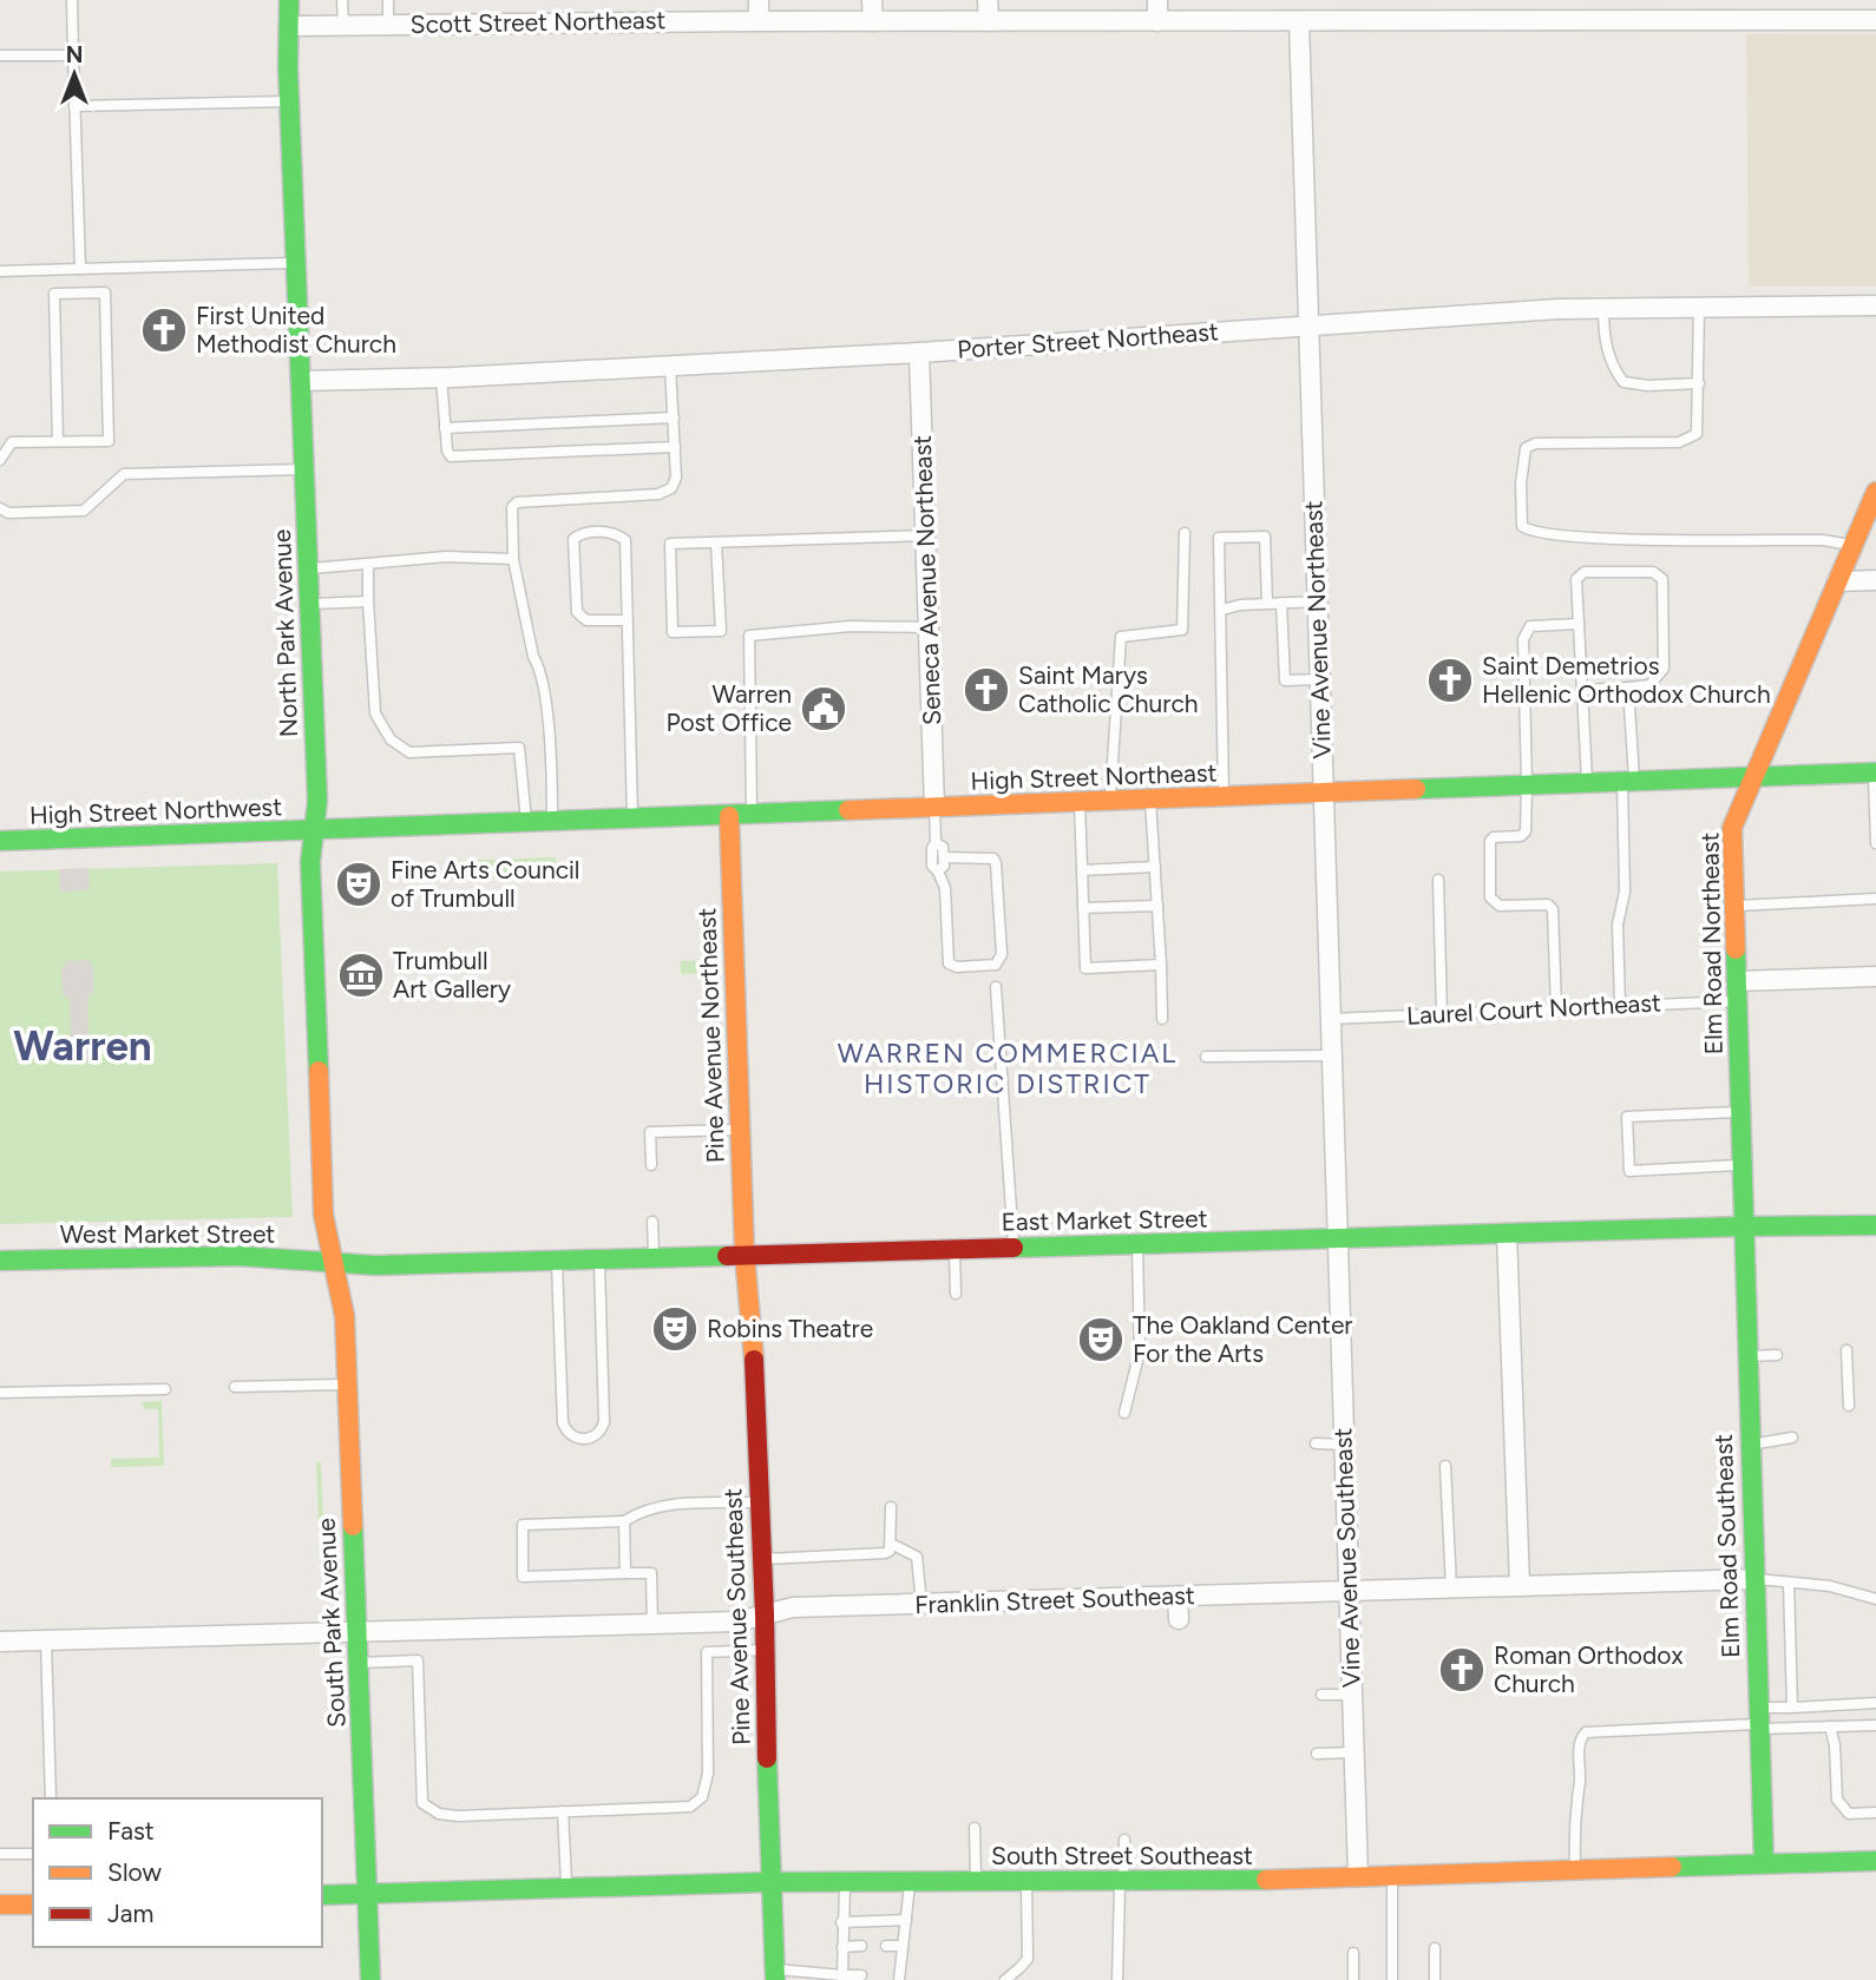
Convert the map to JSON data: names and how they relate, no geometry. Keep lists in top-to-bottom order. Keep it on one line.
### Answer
{"streets":{"street":["Scott Street Northeast","Porter Street Northeast","Seneca Avenue Northeast","Vine Avenue Northeast","North Park Avenue","High Street Northeast","High Street Northwest","Elm Road Northeast","Pine Avenue Northeast","East Market Street","West Market Street","Elm Road Southeast","Vine Avenue Southeast","Franklin Street Southeast","Pine Avenue Southeast","South Park Avenue","South Street Southeast"],"lane":["Laurel Court Northeast"]},"crossings":[["Scott Street Northeast","Vine Avenue Northeast"],["Scott Street Northeast","North Park Avenue"],["Porter Street Northeast","Seneca Avenue Northeast"],["Porter Street Northeast","Vine Avenue Northeast"],["Porter Street Northeast","North Park Avenue"],["Seneca Avenue Northeast","High Street Northeast"],["Vine Avenue Northeast","High Street Northeast"],["Vine Avenue Northeast","Laurel Court Northeast"],["Vine Avenue Northeast","East Market Street"],["Vine Avenue Northeast","Vine Avenue Southeast"],["North Park Avenue","High Street Northeast"],["North Park Avenue","High Street Northwest"],["North Park Avenue","East Market Street"],["North Park Avenue","West Market Street"],["North Park Avenue","South Park Avenue"],["High Street Northeast","High Street Northwest"],["High Street Northeast","Elm Road Northeast"],["High Street Northeast","Pine Avenue Northeast"],["Elm Road Northeast","Laurel Court Northeast"],["Elm Road Northeast","East Market Street"],["Elm Road Northeast","Elm Road Southeast"],["Pine Avenue Northeast","East Market Street"],["Pine Avenue Northeast","Pine Avenue Southeast"],["East Market Street","West Market Street"],["East Market Street","Elm Road Southeast"],["East Market Street","Vine Avenue Southeast"],["East Market Street","Pine Avenue Southeast"],["East Market Street","South Park Avenue"],["West Market Street","South Park Avenue"],["Elm Road Southeast","Franklin Street Southeast"],["Elm Road Southeast","South Street Southeast"],["Vine Avenue Southeast","Franklin Street Southeast"],["Vine Avenue Southeast","South Street Southeast"],["Franklin Street Southeast","Pine Avenue Southeast"],["Franklin Street Southeast","South Park Avenue"],["Pine Avenue Southeast","South Street Southeast"],["South Park Avenue","South Street Southeast"]],"districts":["Warren","WARREN COMMERCIAL HISTORIC DISTRICT"],"places":{"church":["First United Methodist Church","Saint Demetrios Hellenic Orthodox Church","Saint Marys Catholic Church","Roman Orthodox Church"],"public building":["Warren Post Office"],"theatre":["Fine Arts Council of Trumbull","Robins Theatre","The Oakland Center For the Arts"],"museum":["Trumbull Art Gallery"]},"legend":["Fast","Slow","Jam"],"north":"top"}
